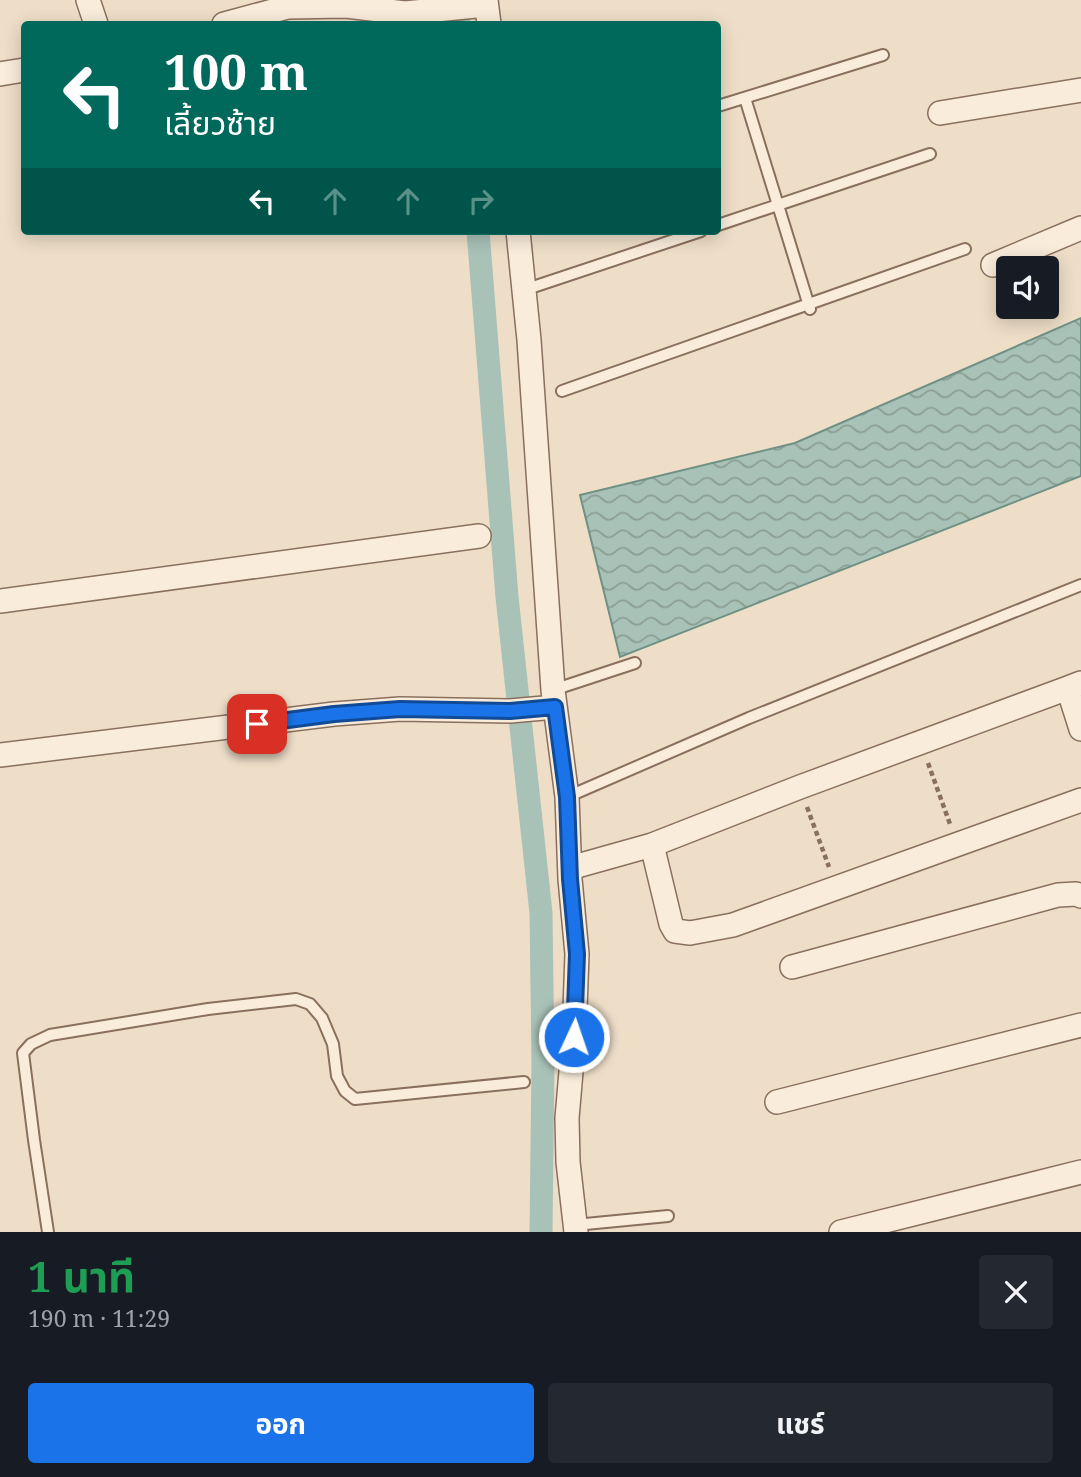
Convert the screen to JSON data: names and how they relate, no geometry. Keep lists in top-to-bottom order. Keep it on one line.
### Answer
{"page":{"turn":["100 m","เลี้ยวซ้าย"],"heading":["1 นาที","190 m · 11:29"],"buttons":["ออก","แชร์"]}}
